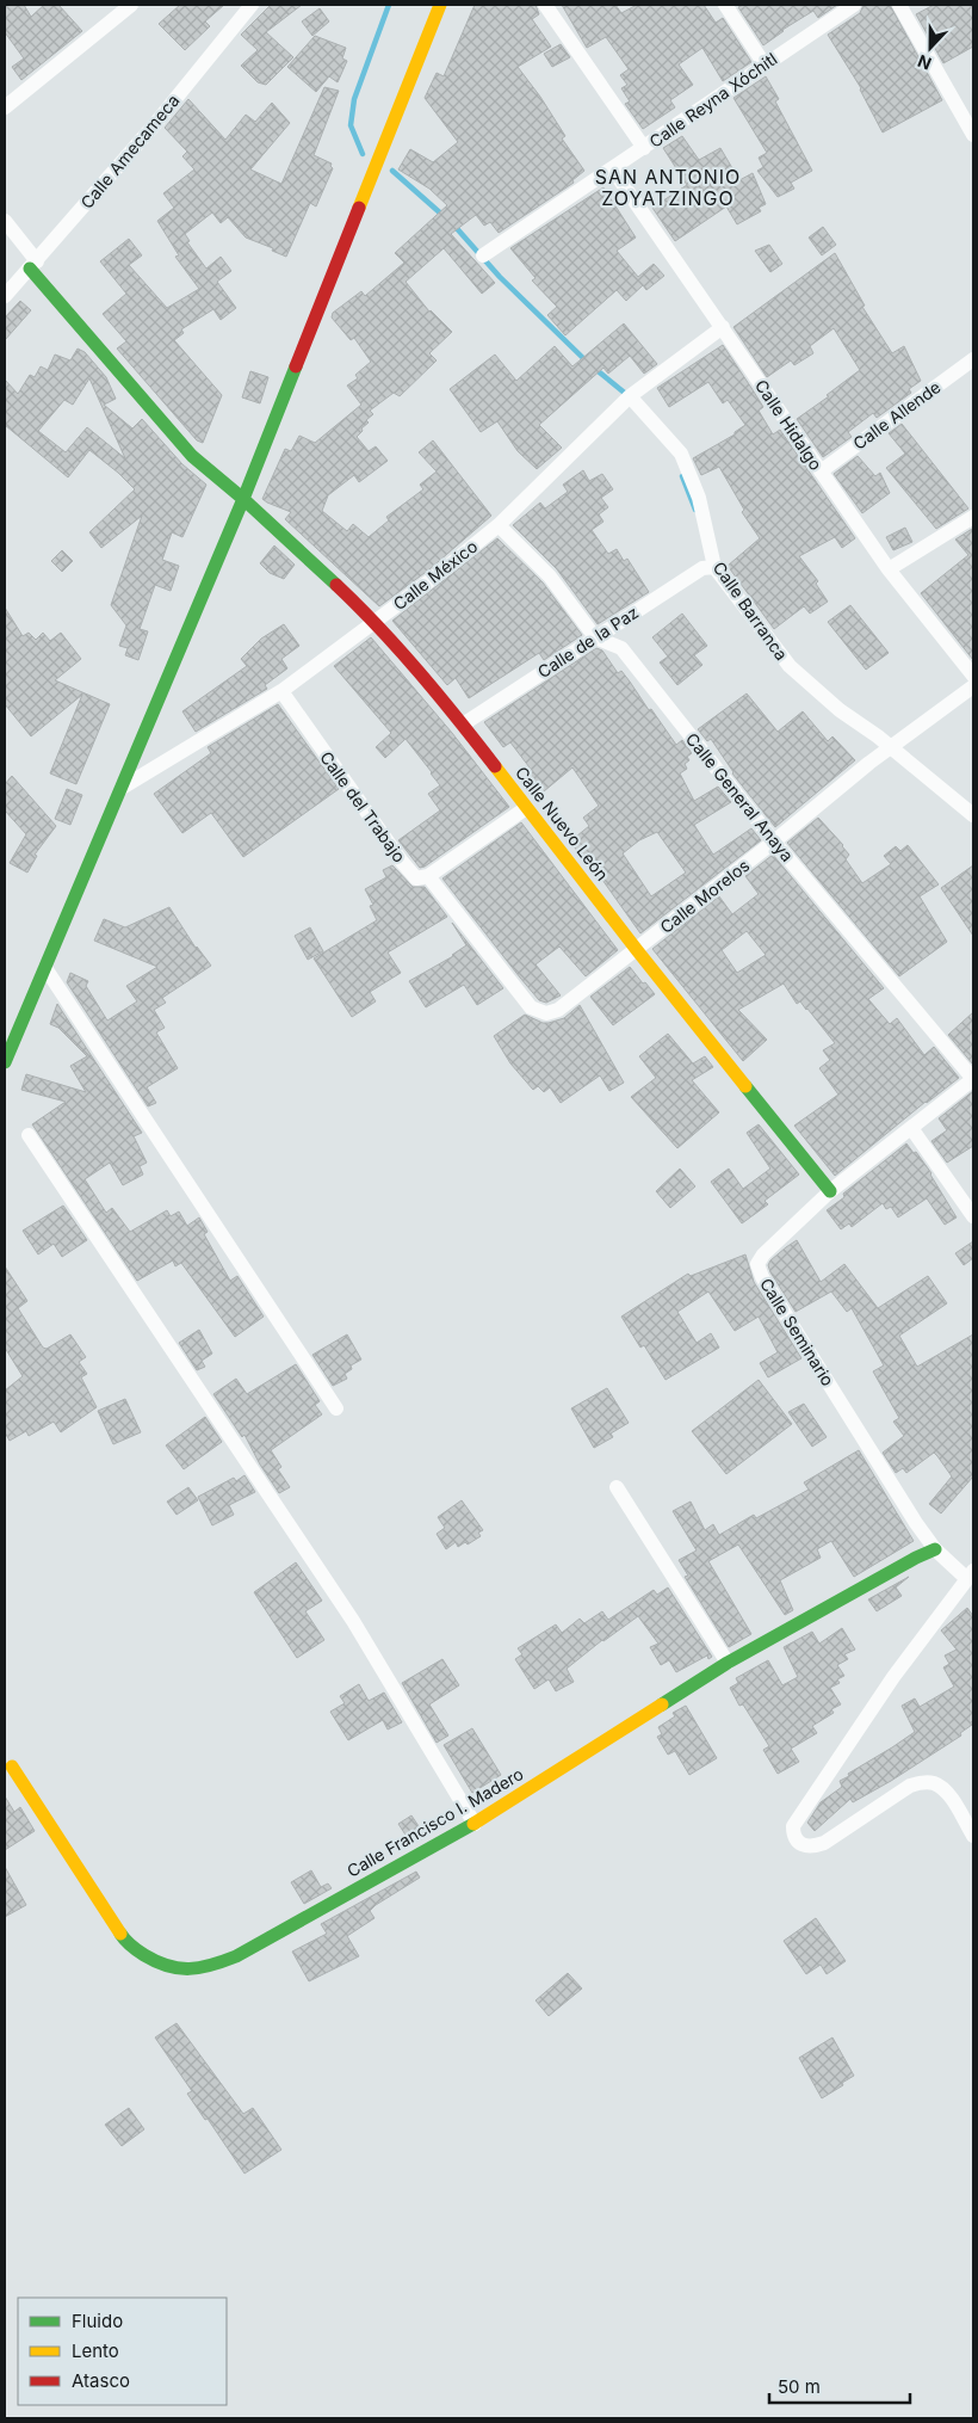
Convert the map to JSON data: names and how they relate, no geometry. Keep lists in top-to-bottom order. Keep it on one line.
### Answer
{"streets":{"street":["Calle Reyna Xóchitl","Calle Amecameca","Calle Allende","Calle Hidalgo","Calle México","Calle Barranca","Calle de la Paz","Calle General Anaya","Calle del Trabajo","Calle Nuevo León","Calle Morelos","Calle Seminario","Calle Francisco I. Madero"]},"crossings":[["Calle Reyna Xóchitl","Calle Hidalgo"],["Calle Amecameca","Calle Nuevo León"],["Calle Allende","Calle Hidalgo"],["Calle Hidalgo","Calle México"],["Calle México","Calle Barranca"],["Calle México","Calle General Anaya"],["Calle México","Calle del Trabajo"],["Calle México","Calle Nuevo León"],["Calle Barranca","Calle de la Paz"],["Calle de la Paz","Calle General Anaya"],["Calle de la Paz","Calle Nuevo León"],["Calle General Anaya","Calle Morelos"],["Calle General Anaya","Calle Seminario"],["Calle del Trabajo","Calle Morelos"],["Calle Nuevo León","Calle Morelos"],["Calle Nuevo León","Calle Seminario"],["Calle Seminario","Calle Francisco I. Madero"]],"districts":["SAN ANTONIO ZOYATZINGO"],"legend":["Fluido","Lento","Atasco"],"scale_bar":"50 m","north":"bottom"}
